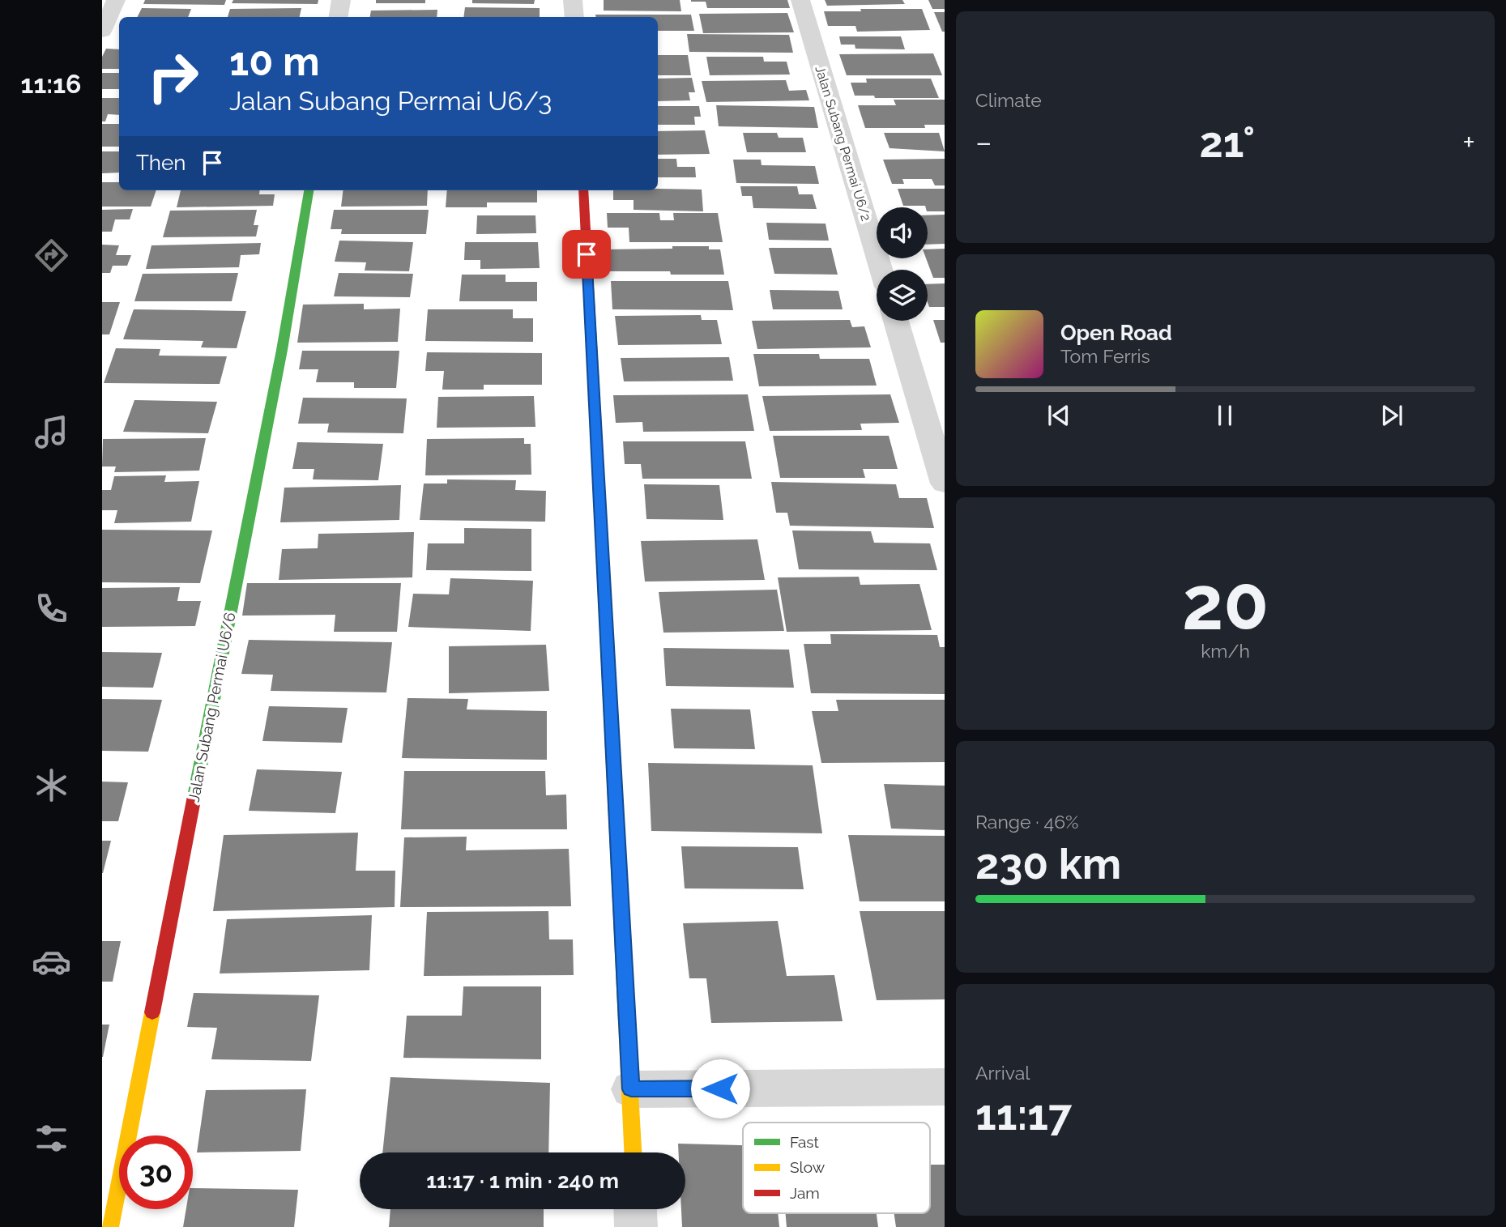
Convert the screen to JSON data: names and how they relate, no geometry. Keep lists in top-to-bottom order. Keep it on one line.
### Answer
{"streets":{"street":["Jalan Subang Permai U6/2","Jalan Subang Permai U6/6"]},"legend":["Fast","Slow","Jam"],"page":{"tabs":"11:16","tile":["Climate",["20","km/h"],["Range · 46%","230 km"],["Arrival","11:17"]],"turn":["10 m","Jalan Subang Permai U6/3"],"heat":["−","21°","+"],"then":"Then","song":["Open Road","Tom Ferris"],"limit":"30","trip":"11:17 · 1 min · 240 m"}}
